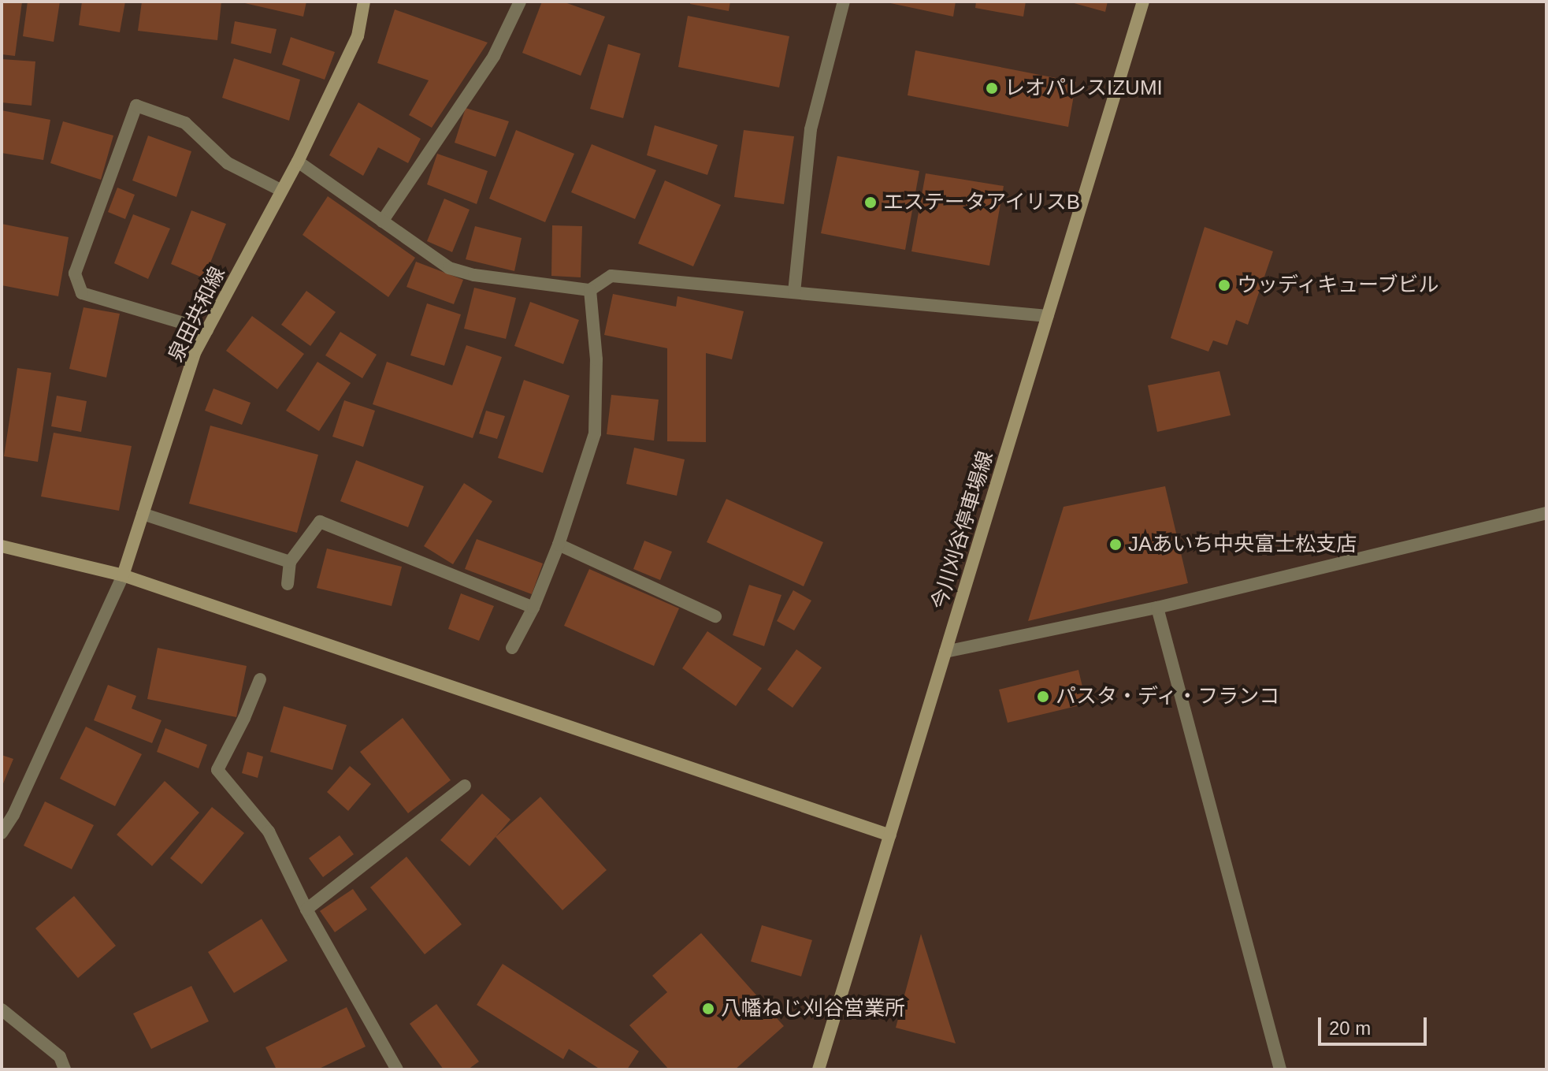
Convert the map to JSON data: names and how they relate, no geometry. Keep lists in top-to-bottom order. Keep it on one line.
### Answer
{"streets":{"main road":["泉田共和線","今川刈谷停車場線"]},"places":["レオパレスIZUMI","エステータアイリスB","ウッディキューブビル","JAあいち中央富士松支店","パスタ・ディ・フランコ","八幡ねじ刈谷営業所"],"scale_bar":"20 m"}
